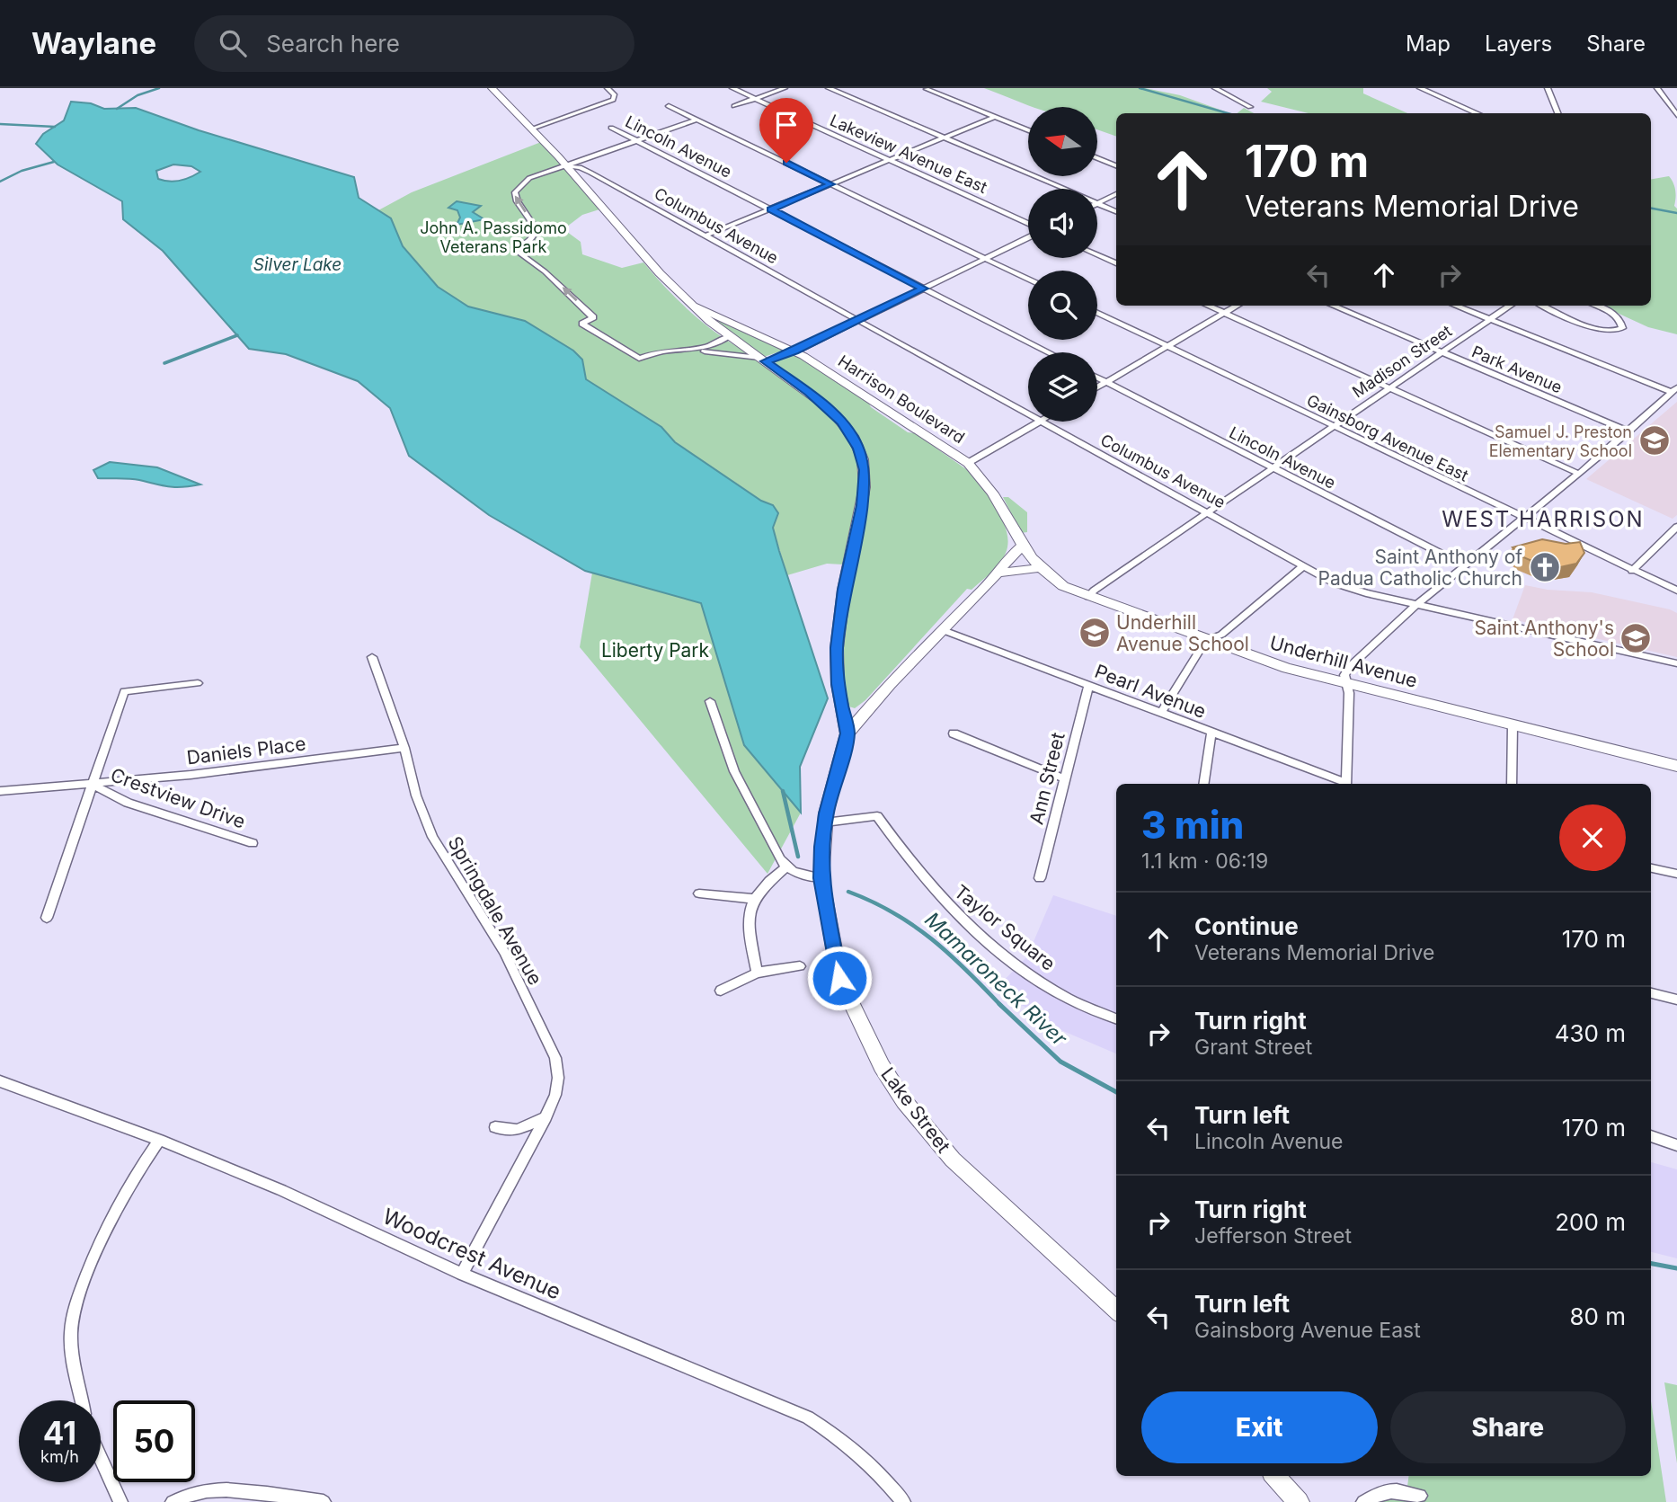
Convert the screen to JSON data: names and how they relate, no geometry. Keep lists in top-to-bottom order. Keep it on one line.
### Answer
{"streets":{"main road":["Harrison Boulevard","Underhill Avenue","Lake Street"],"street":["Lincoln Avenue","Lakeview Avenue East","Columbus Avenue","Madison Street","Park Avenue","Gainsborg Avenue East","Pearl Avenue","Daniels Place","Ann Street","Crestview Drive","Springdale Avenue","Taylor Square","Woodcrest Avenue"]},"crossings":[["Lincoln Avenue","Madison Street"],["Columbus Avenue","Madison Street"],["Madison Street","Park Avenue"],["Madison Street","Gainsborg Avenue East"],["Madison Street","Underhill Avenue"],["Harrison Boulevard","Underhill Avenue"],["Pearl Avenue","Ann Street"],["Daniels Place","Crestview Drive"],["Daniels Place","Springdale Avenue"],["Springdale Avenue","Woodcrest Avenue"],["Taylor Square","Lake Street"]],"districts":["WEST HARRISON"],"water":["Silver Lake","Mamaroneck River"],"parks":["John A. Passidomo Veterans Park","Liberty Park"],"places":{"school or university":["Samuel J. Preston Elementary School","Underhill Avenue School","Saint Anthony's School"],"church":["Saint Anthony of Padua Catholic Church"]},"north":"left","page":{"header":"Waylane","search":"Search here","nav":["Map","Layers","Share"],"turn":["170 m","Veterans Memorial Drive"],"heading":["3 min","1.1 km · 06:19"],"list":[{"name":"Continue","note":"Veterans Memorial Drive","value":"170 m"},{"name":"Turn right","note":"Grant Street","value":"430 m"},{"name":"Turn left","note":"Lincoln Avenue","value":"170 m"},{"name":"Turn right","note":"Jefferson Street","value":"200 m"},{"name":"Turn left","note":"Gainsborg Avenue East","value":"80 m"}],"buttons":["Exit","Share"],"speed":"41 km/h","limit":"50"}}
